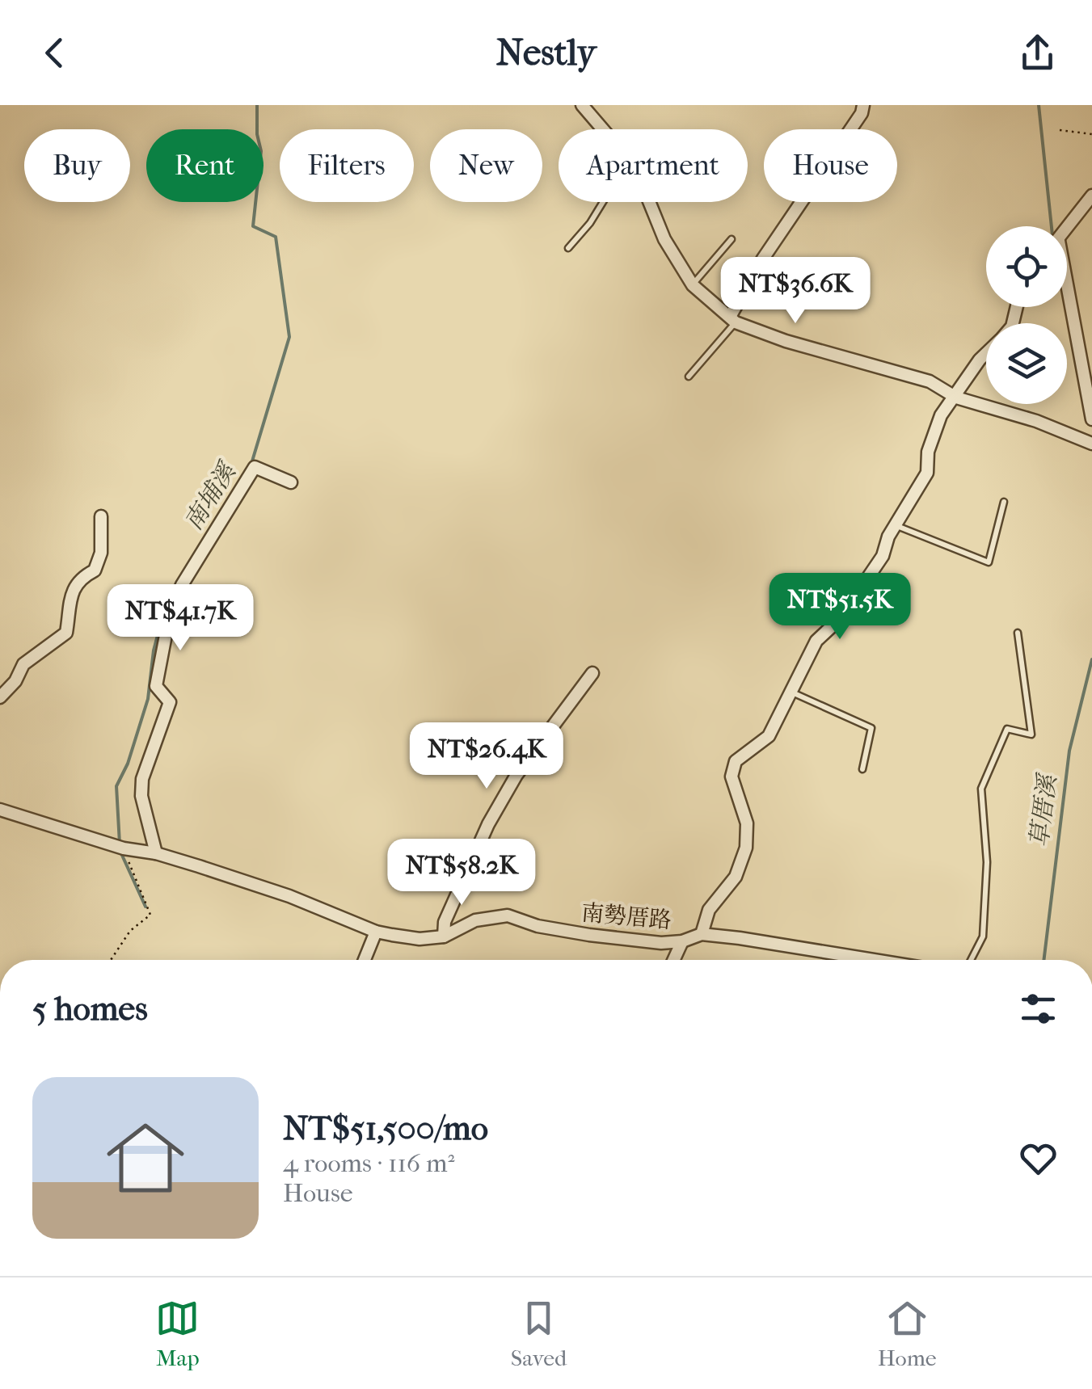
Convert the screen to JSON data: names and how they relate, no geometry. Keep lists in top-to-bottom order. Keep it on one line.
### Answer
{"streets":{"street":["南勢厝路"]},"water":["南埔溪","草厝溪"],"page":{"header":"Nestly","chip":["Buy","Rent","Filters","New","Apartment","House"],"price":["NT$36.6K","NT$51.5K","NT$41.7K","NT$26.4K","NT$58.2K"],"heading":"5 homes","list":[{"name":"NT$51,500/mo","note":"4 rooms · 116 m² · House"}],"tabs":["Map","Saved","Home"]}}
